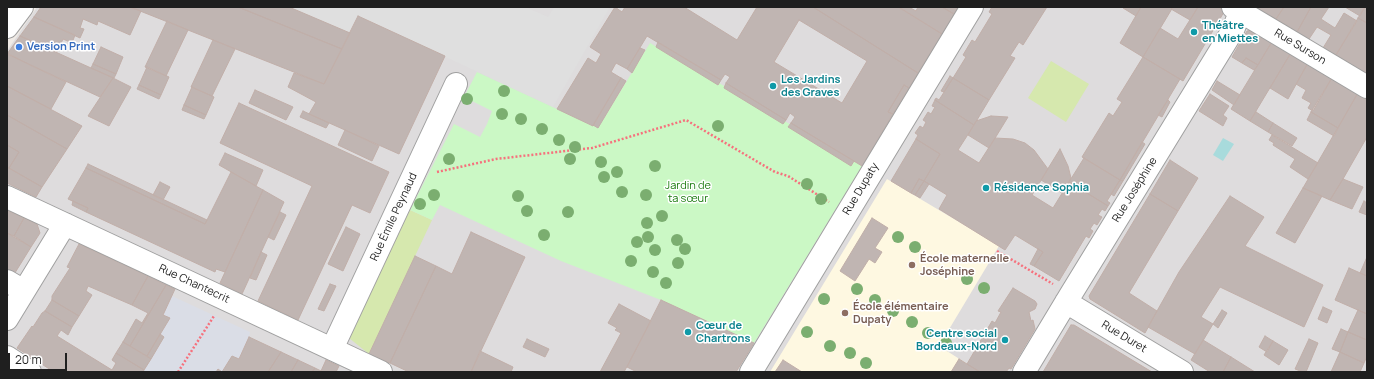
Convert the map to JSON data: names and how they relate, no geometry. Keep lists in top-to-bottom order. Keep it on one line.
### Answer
{"streets":{"street":["Rue Surson","Rue Dupaty","Rue Joséphine","Rue Émile Peynaud","Rue Chantecrit","Rue Duret"]},"crossings":[["Rue Surson","Rue Joséphine"],["Rue Joséphine","Rue Duret"],["Rue Émile Peynaud","Rue Chantecrit"]],"parks":["Jardin de ta sœur"],"places":["Théâtre en Miettes","Version Print","Les Jardins des Graves","Résidence Sophia","École maternelle Joséphine","École élémentaire Dupaty","Cœur de Chartrons","Centre social Bordeaux-Nord"],"scale_bar":"20 m"}
